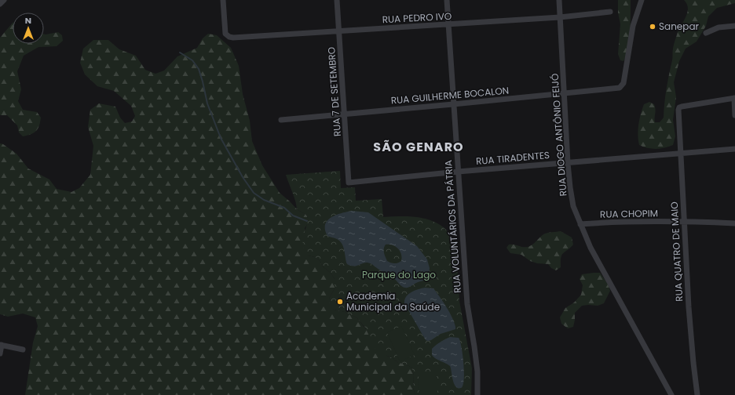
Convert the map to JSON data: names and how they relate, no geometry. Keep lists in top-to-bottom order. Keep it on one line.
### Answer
{"streets":{"street":["RUA PEDRO IVO","RUA 7 DE SETEMBRO","RUA GUILHERME BOCALON","RUA DIOGO ANTÔNIO FEIJÓ","RUA TIRADENTES","RUA CHOPIM","RUA VOLUNTÁRIOS DA PÁTRIA","RUA QUATRO DE MAIO"]},"crossings":[["RUA PEDRO IVO","RUA 7 DE SETEMBRO"],["RUA PEDRO IVO","RUA DIOGO ANTÔNIO FEIJÓ"],["RUA PEDRO IVO","RUA VOLUNTÁRIOS DA PÁTRIA"],["RUA 7 DE SETEMBRO","RUA GUILHERME BOCALON"],["RUA 7 DE SETEMBRO","RUA TIRADENTES"],["RUA GUILHERME BOCALON","RUA DIOGO ANTÔNIO FEIJÓ"],["RUA GUILHERME BOCALON","RUA VOLUNTÁRIOS DA PÁTRIA"],["RUA DIOGO ANTÔNIO FEIJÓ","RUA TIRADENTES"],["RUA DIOGO ANTÔNIO FEIJÓ","RUA CHOPIM"],["RUA TIRADENTES","RUA VOLUNTÁRIOS DA PÁTRIA"],["RUA TIRADENTES","RUA QUATRO DE MAIO"],["RUA CHOPIM","RUA QUATRO DE MAIO"]],"districts":["SÃO GENARO"],"parks":["Parque do Lago"],"places":["Sanepar","Academia Municipal da Saúde"],"north":"top"}
